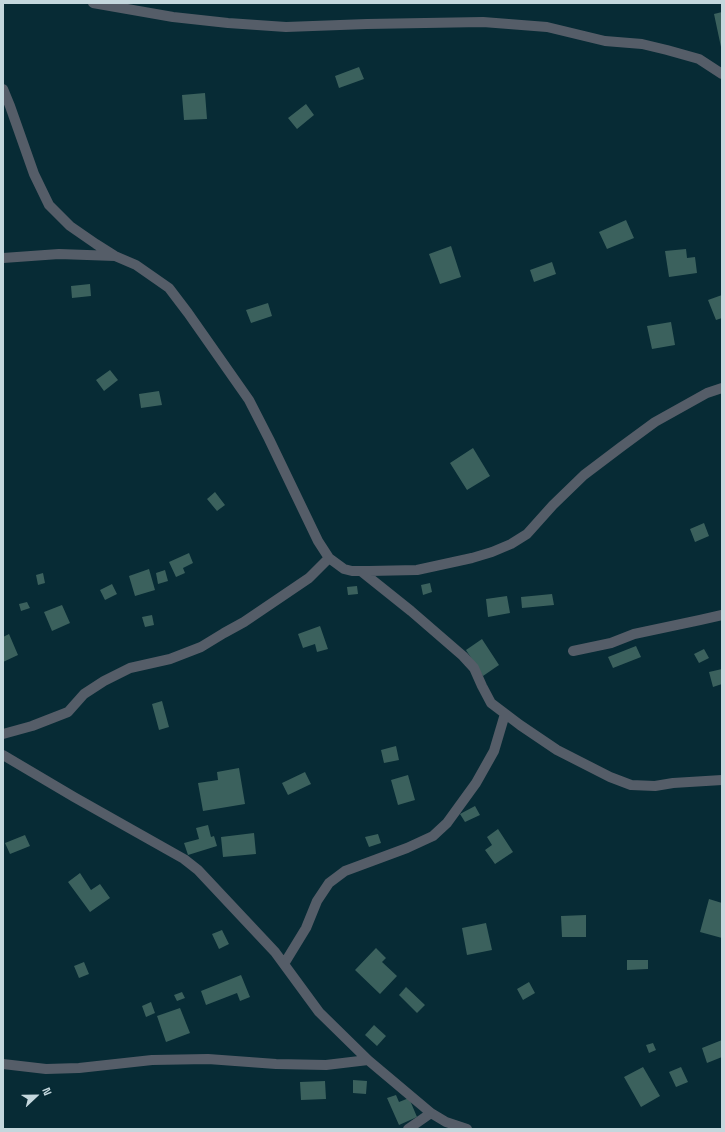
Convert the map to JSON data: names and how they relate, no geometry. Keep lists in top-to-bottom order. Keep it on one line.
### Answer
{"north":"right"}
